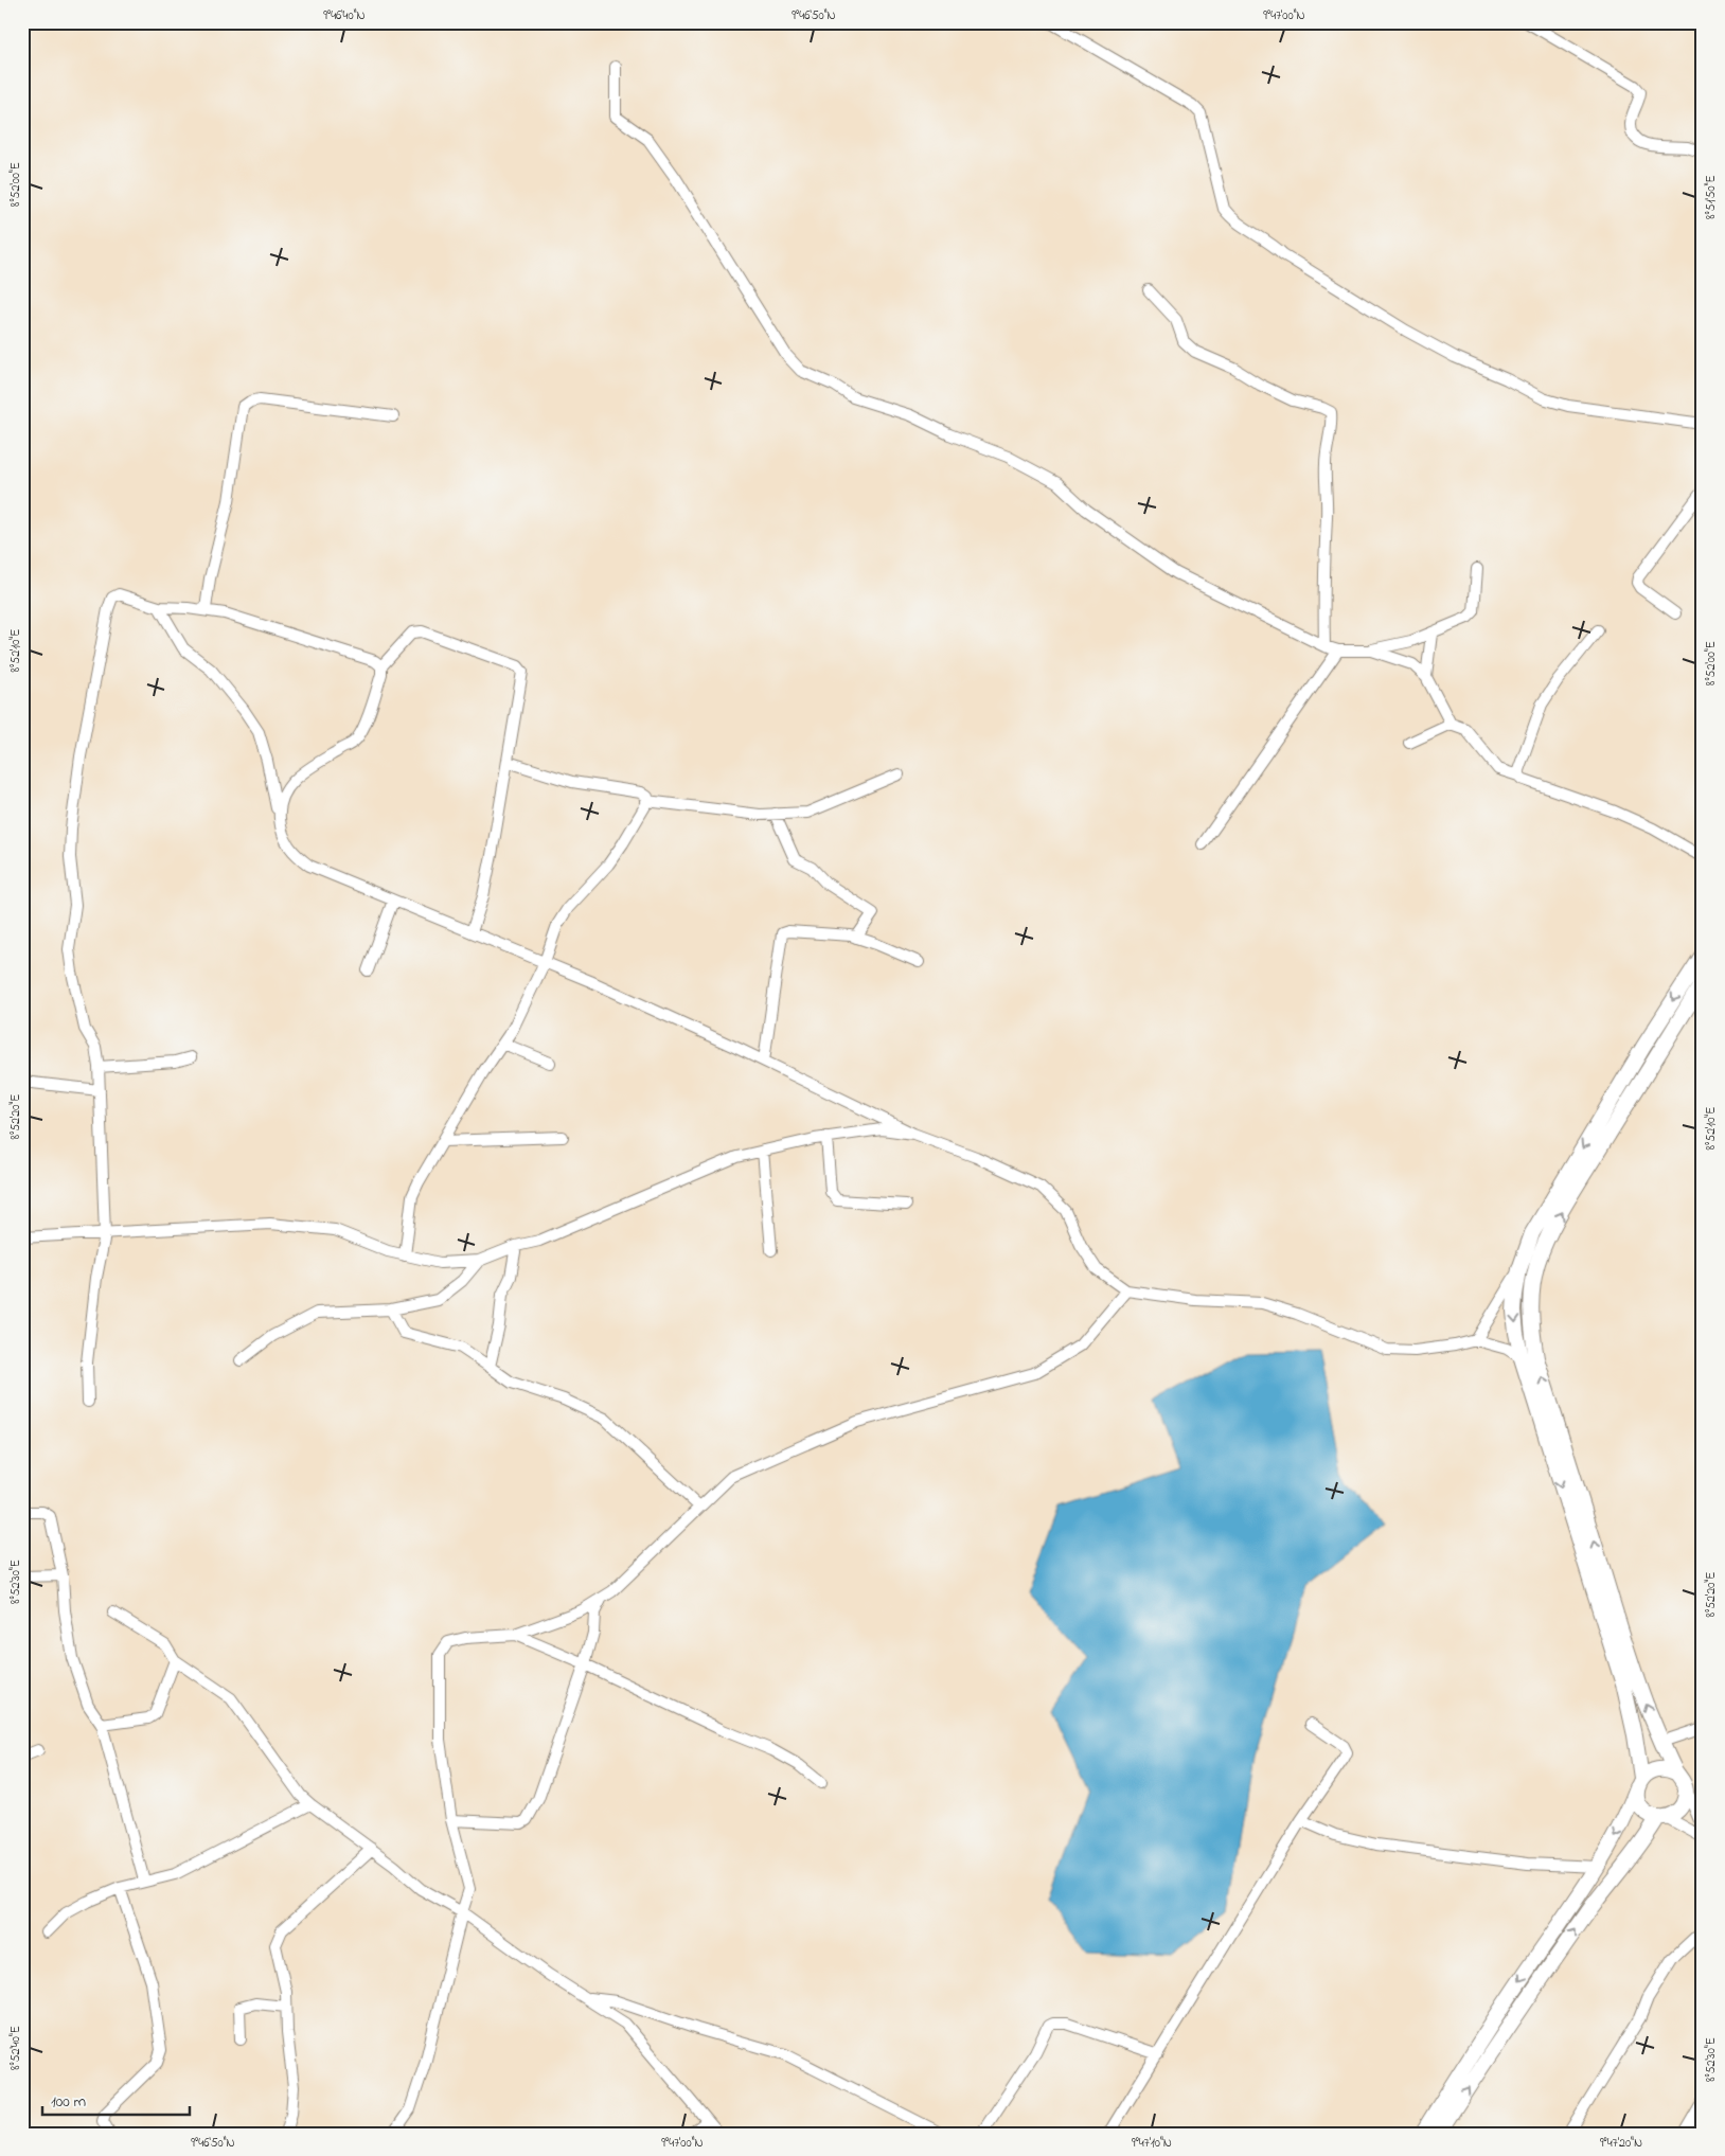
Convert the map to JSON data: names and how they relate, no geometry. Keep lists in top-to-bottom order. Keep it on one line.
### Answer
{"scale_bar":"100 m","coordinates":["9°46'40\"N","9°46'50\"N","9°47'00\"N","8°52'00\"E","8°51'50\"E","8°52'10\"E","8°52'20\"E","8°52'30\"E","8°52'40\"E","9°47'10\"N","9°47'20\"N"]}
